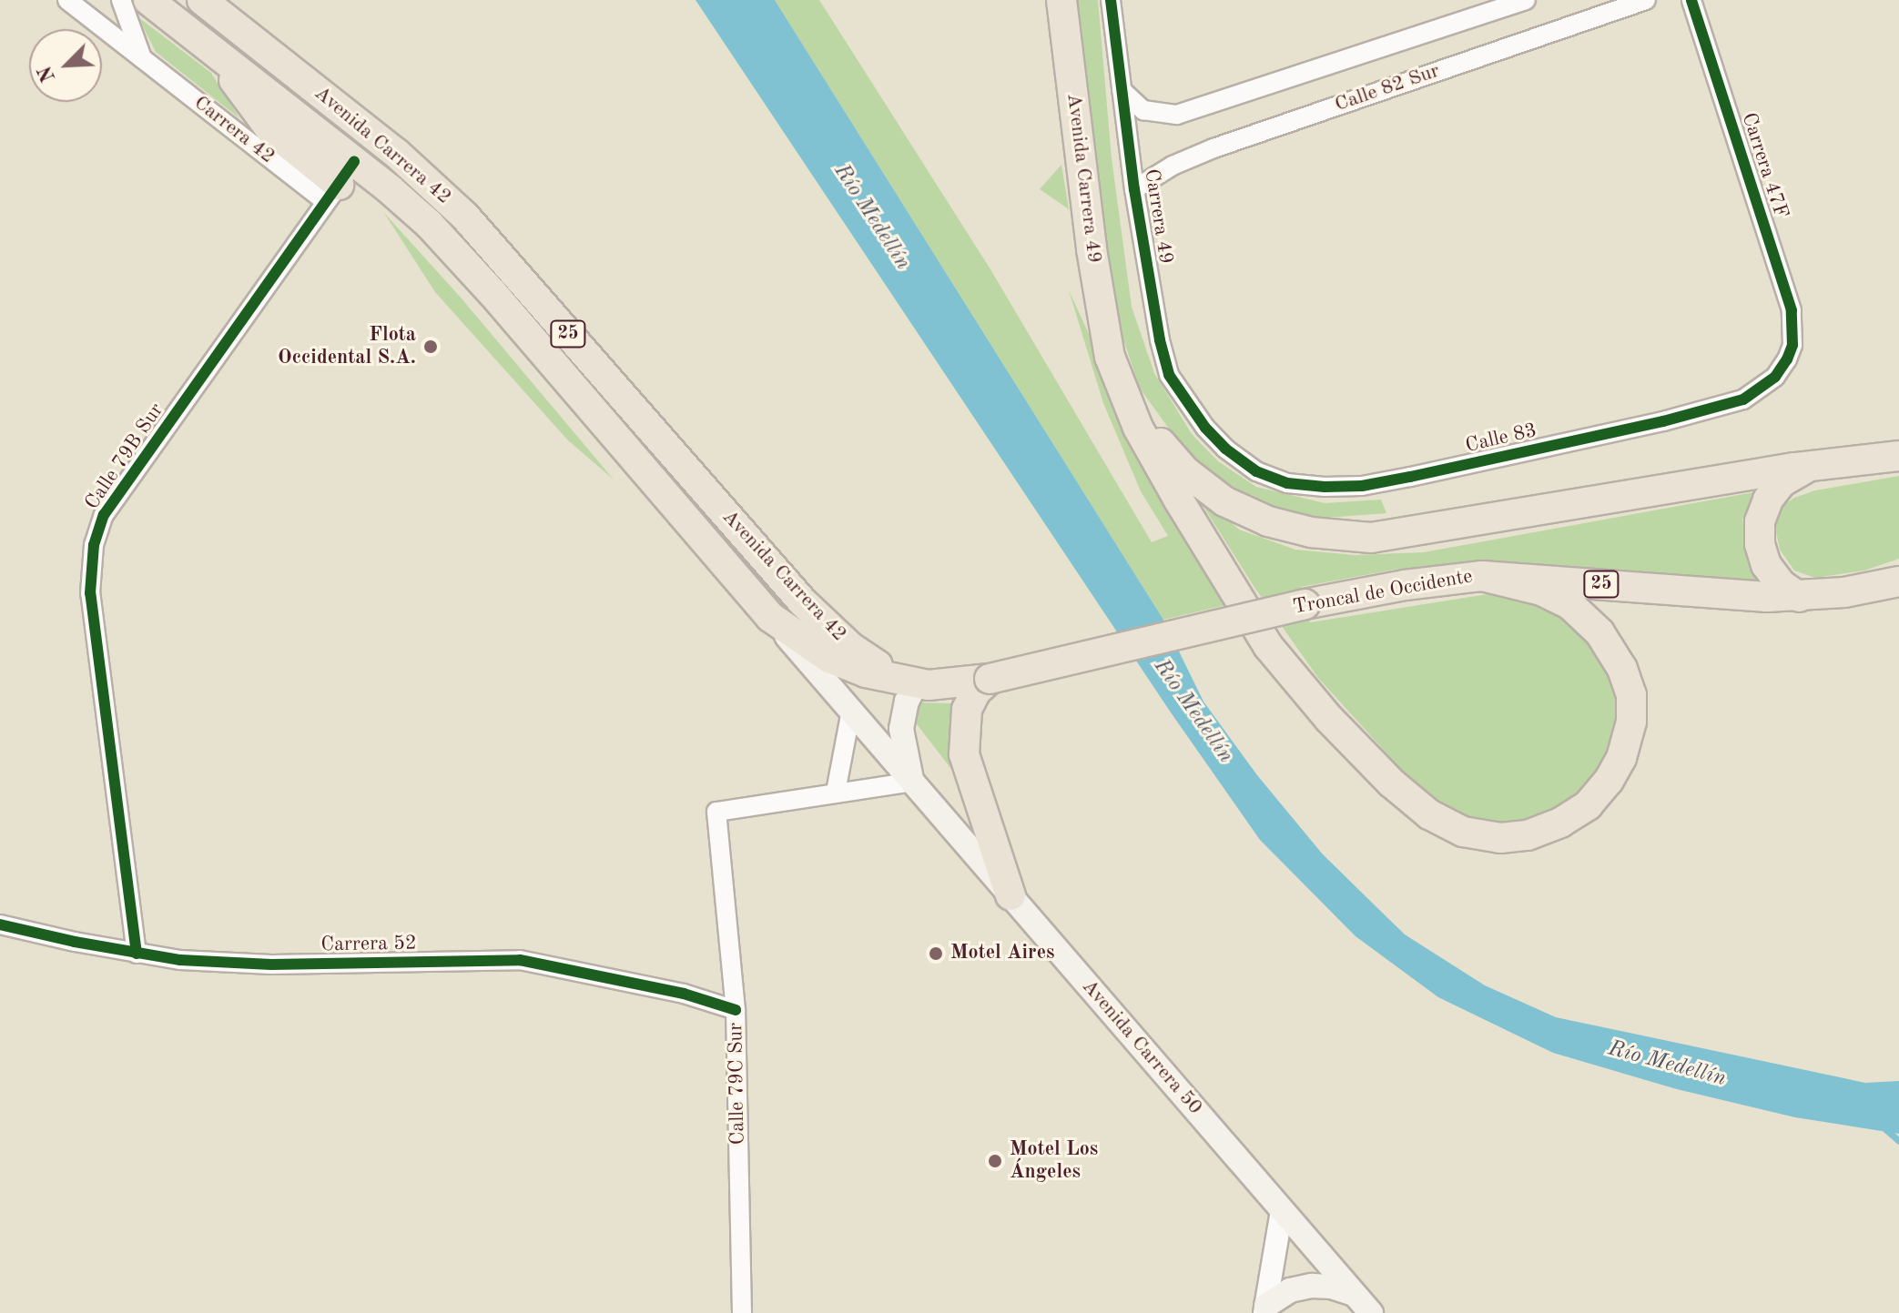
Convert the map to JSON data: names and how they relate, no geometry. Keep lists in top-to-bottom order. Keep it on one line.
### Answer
{"streets":{"highway":["Avenida Carrera 42","Avenida Carrera 49","25","Troncal de Occidente"],"main road":["Avenida Carrera 50"],"street":["Calle 82 Sur","Carrera 42","Carrera 47F","Carrera 49","Calle 83","Calle 79B Sur","Carrera 52","Calle 79C Sur"]},"crossings":[["Calle 82 Sur","Carrera 49"],["Carrera 42","Avenida Carrera 42"],["Carrera 42","Calle 79B Sur"],["Avenida Carrera 42","Calle 79B Sur"],["Avenida Carrera 42","Troncal de Occidente"],["Avenida Carrera 42","Avenida Carrera 50"],["Carrera 47F","Calle 83"],["Carrera 49","Calle 83"],["Calle 79B Sur","Carrera 52"],["Troncal de Occidente","Avenida Carrera 50"],["Carrera 52","Calle 79C Sur"]],"water":["Río Medellín"],"places":["Flota Occidental S.A.","Motel Aires","Motel Los Ángeles"],"north":"bottom left"}
